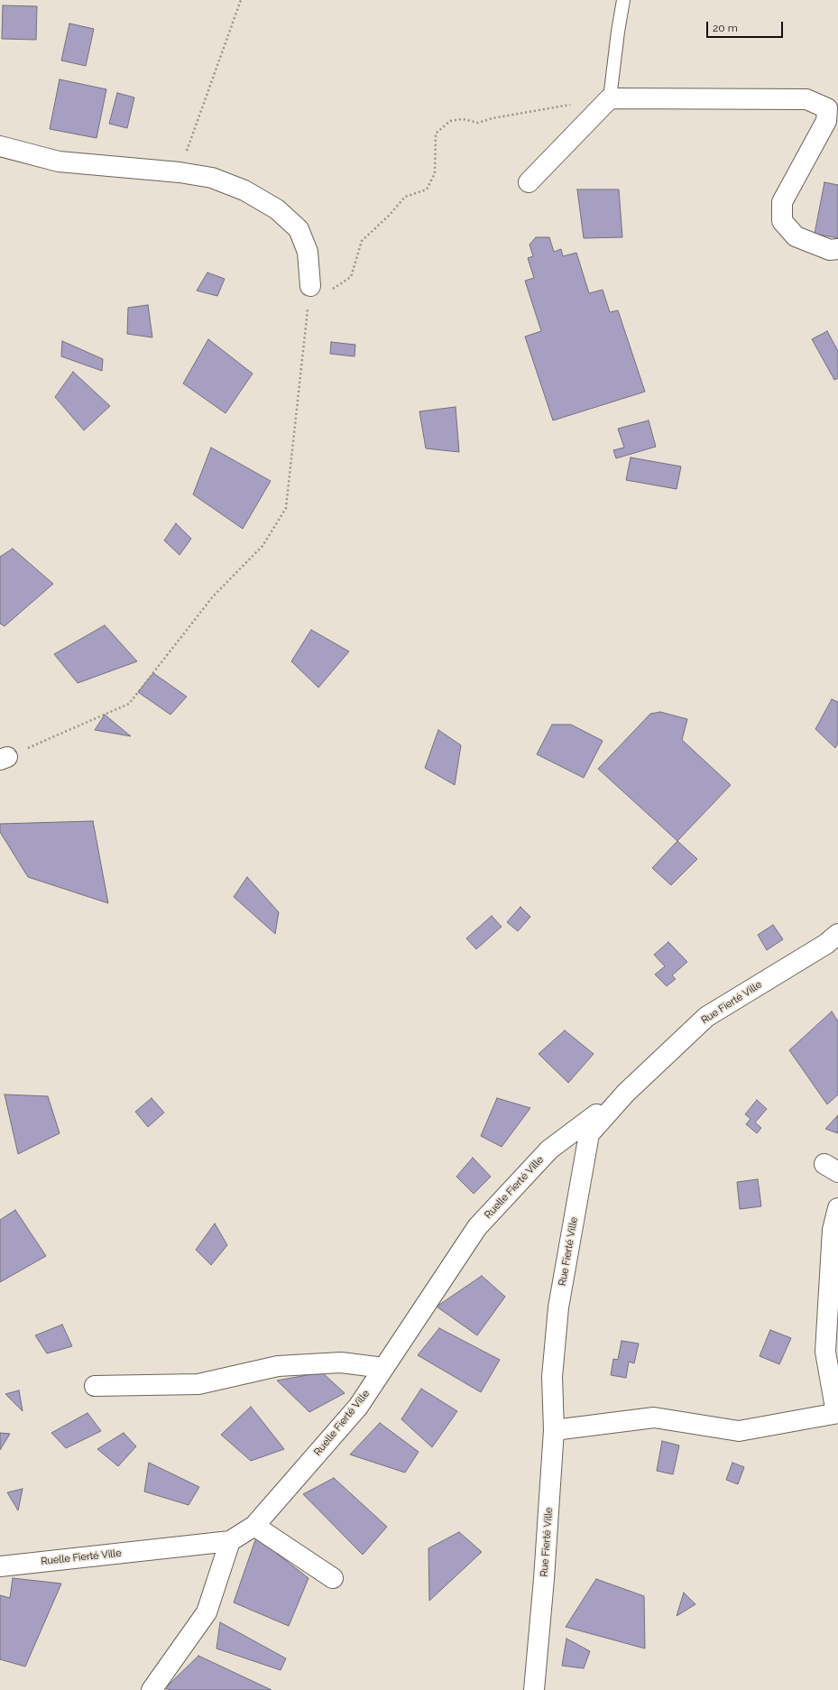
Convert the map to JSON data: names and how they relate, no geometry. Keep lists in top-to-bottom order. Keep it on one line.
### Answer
{"streets":{"street":["Rue Fierté Ville","Ruelle Fierté Ville"]},"crossings":[["Rue Fierté Ville","Ruelle Fierté Ville"]],"scale_bar":"20 m"}
